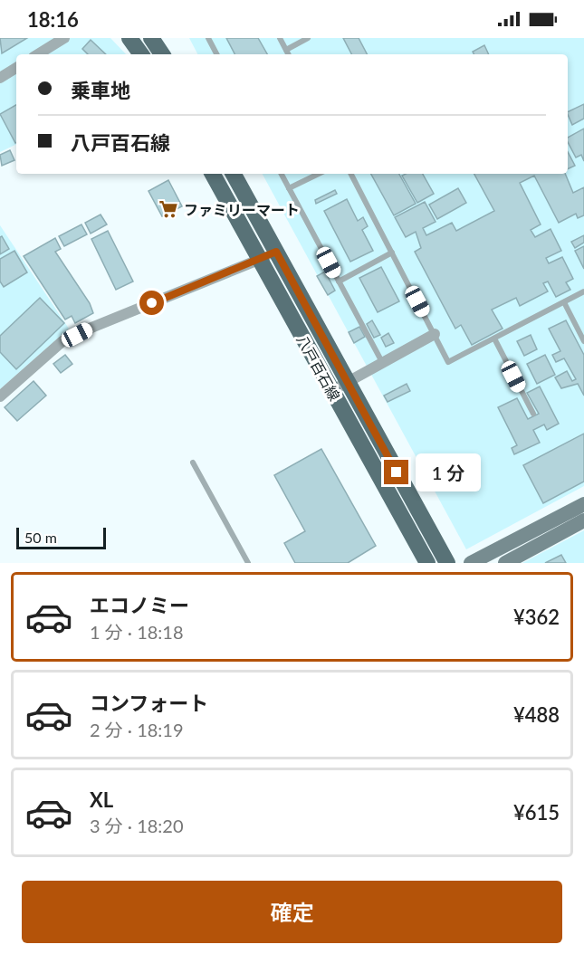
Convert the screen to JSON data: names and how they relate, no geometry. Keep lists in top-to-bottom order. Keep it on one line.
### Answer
{"streets":{"main road":["八戸百石線"]},"places":{"supermarket":["ファミリーマート"]},"scale_bar":"50 m","page":{"status":"18:16","banner":["乗車地","八戸百石線"],"bubble":"1 分","scale":"50 m","list":[{"name":"エコノミー","note":"1 分 · 18:18","value":"¥362"},{"name":"コンフォート","note":"2 分 · 18:19","value":"¥488"},{"name":"XL","note":"3 分 · 18:20","value":"¥615"}],"buttons":"確定"}}
